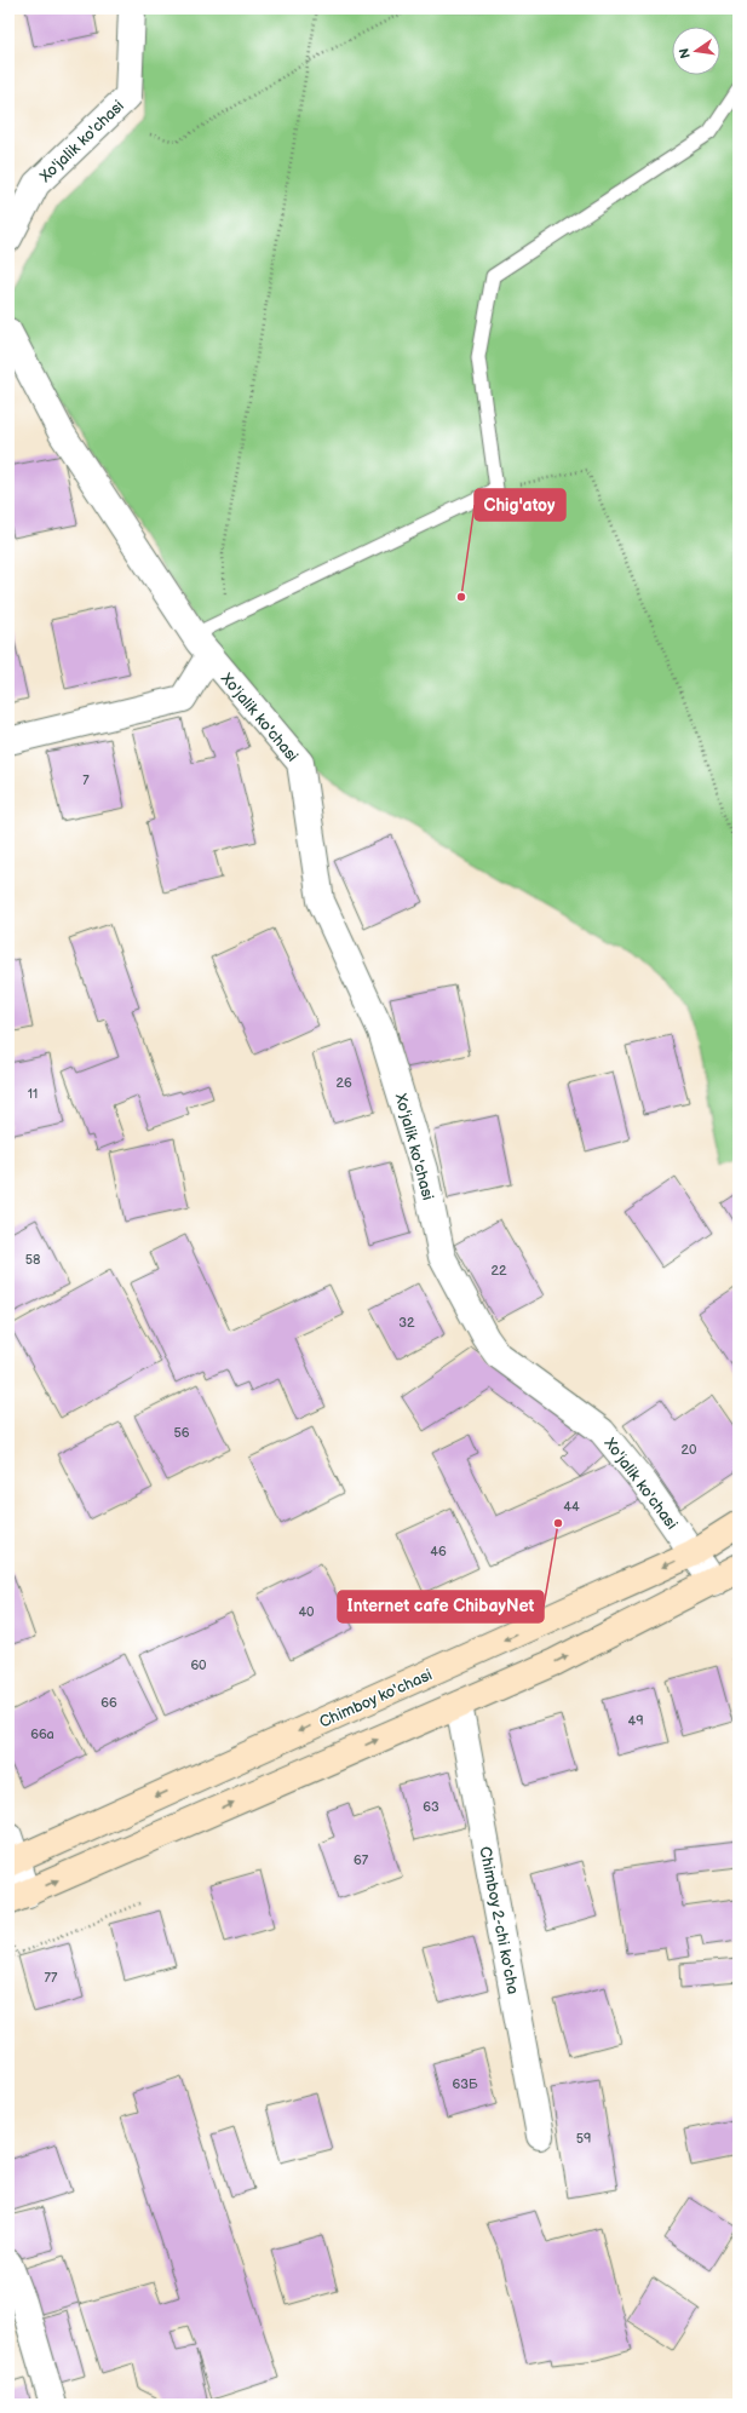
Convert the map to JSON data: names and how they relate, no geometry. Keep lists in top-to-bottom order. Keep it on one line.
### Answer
{"streets":{"main road":["Chimboy ko'chasi"],"street":["Xo'jalik ko'chasi","Chimboy 2-chi ko'cha"]},"crossings":[["Xo'jalik ko'chasi","Chimboy ko'chasi"]],"places":["Chig'atoy","Internet cafe ChibayNet"],"house_numbers":["7","26","11","58","22","32","56","20","44","46","40","60","66","49","66a","63","67","77","63Б","59"],"north":"left"}
